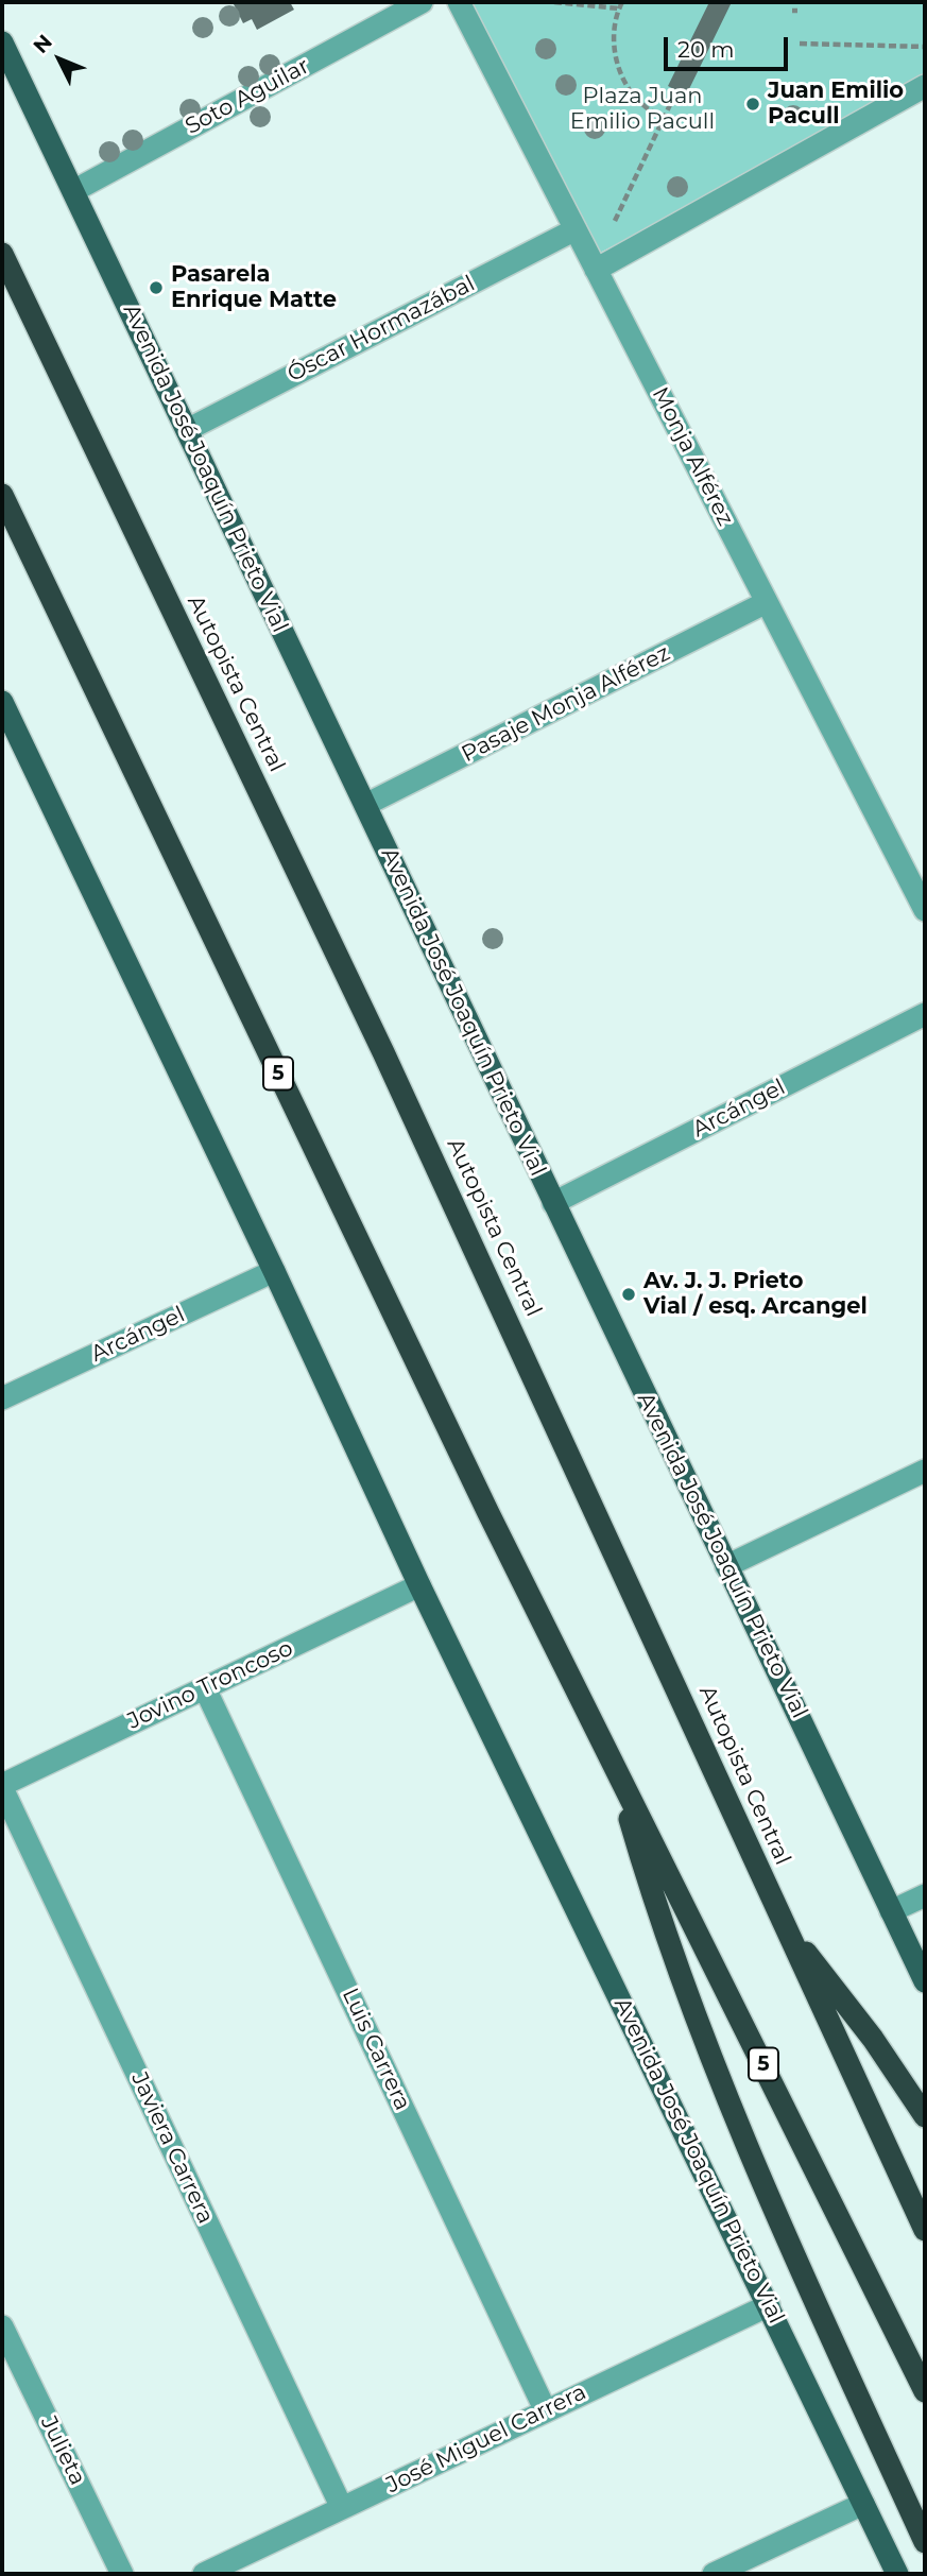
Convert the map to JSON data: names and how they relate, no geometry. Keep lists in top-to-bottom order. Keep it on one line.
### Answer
{"streets":{"highway":["Autopista Central","5"],"main road":["Avenida José Joaquín Prieto Vial"],"street":["Soto Aguilar","Óscar Hormazábal","Monja Alférez","Pasaje Monja Alférez","Arcángel","Jovino Troncoso","Luis Carrera","Javiera Carrera","José Miguel Carrera","Julieta"]},"crossings":[["Soto Aguilar","Avenida José Joaquín Prieto Vial"],["Óscar Hormazábal","Monja Alférez"],["Óscar Hormazábal","Avenida José Joaquín Prieto Vial"],["Monja Alférez","Pasaje Monja Alférez"],["Avenida José Joaquín Prieto Vial","Pasaje Monja Alférez"],["Avenida José Joaquín Prieto Vial","Arcángel"],["Avenida José Joaquín Prieto Vial","Jovino Troncoso"],["Avenida José Joaquín Prieto Vial","José Miguel Carrera"],["Jovino Troncoso","Luis Carrera"],["Jovino Troncoso","Javiera Carrera"],["Luis Carrera","José Miguel Carrera"],["Javiera Carrera","José Miguel Carrera"]],"parks":["Plaza Juan Emilio Pacull"],"places":["Juan Emilio Pacull","Pasarela Enrique Matte","Av. J. J. Prieto Vial / esq. Arcangel"],"scale_bar":"20 m","north":"top left"}
